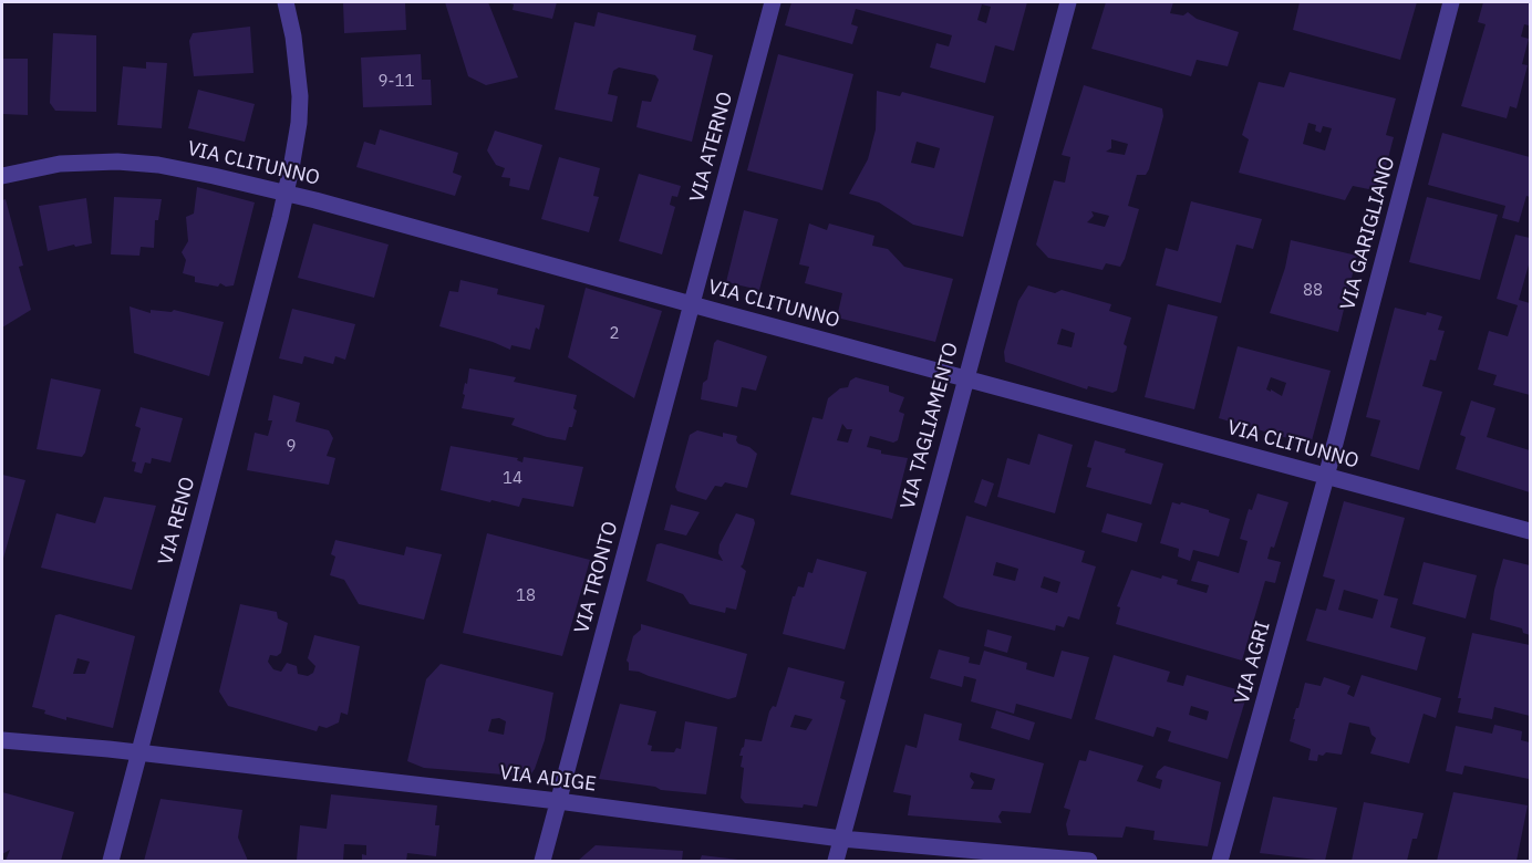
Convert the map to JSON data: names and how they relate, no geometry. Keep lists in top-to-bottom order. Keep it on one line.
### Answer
{"streets":{"street":["VIA ATERNO","VIA CLITUNNO","VIA GARIGLIANO","VIA TAGLIAMENTO","VIA RENO","VIA TRONTO","VIA AGRI","VIA ADIGE"]},"crossings":[["VIA ATERNO","VIA CLITUNNO"],["VIA ATERNO","VIA TRONTO"],["VIA CLITUNNO","VIA GARIGLIANO"],["VIA CLITUNNO","VIA TAGLIAMENTO"],["VIA CLITUNNO","VIA RENO"],["VIA CLITUNNO","VIA TRONTO"],["VIA CLITUNNO","VIA AGRI"],["VIA GARIGLIANO","VIA AGRI"],["VIA TAGLIAMENTO","VIA ADIGE"],["VIA RENO","VIA ADIGE"],["VIA TRONTO","VIA ADIGE"]],"house_numbers":["9-11","88","2","9","14","18"]}
